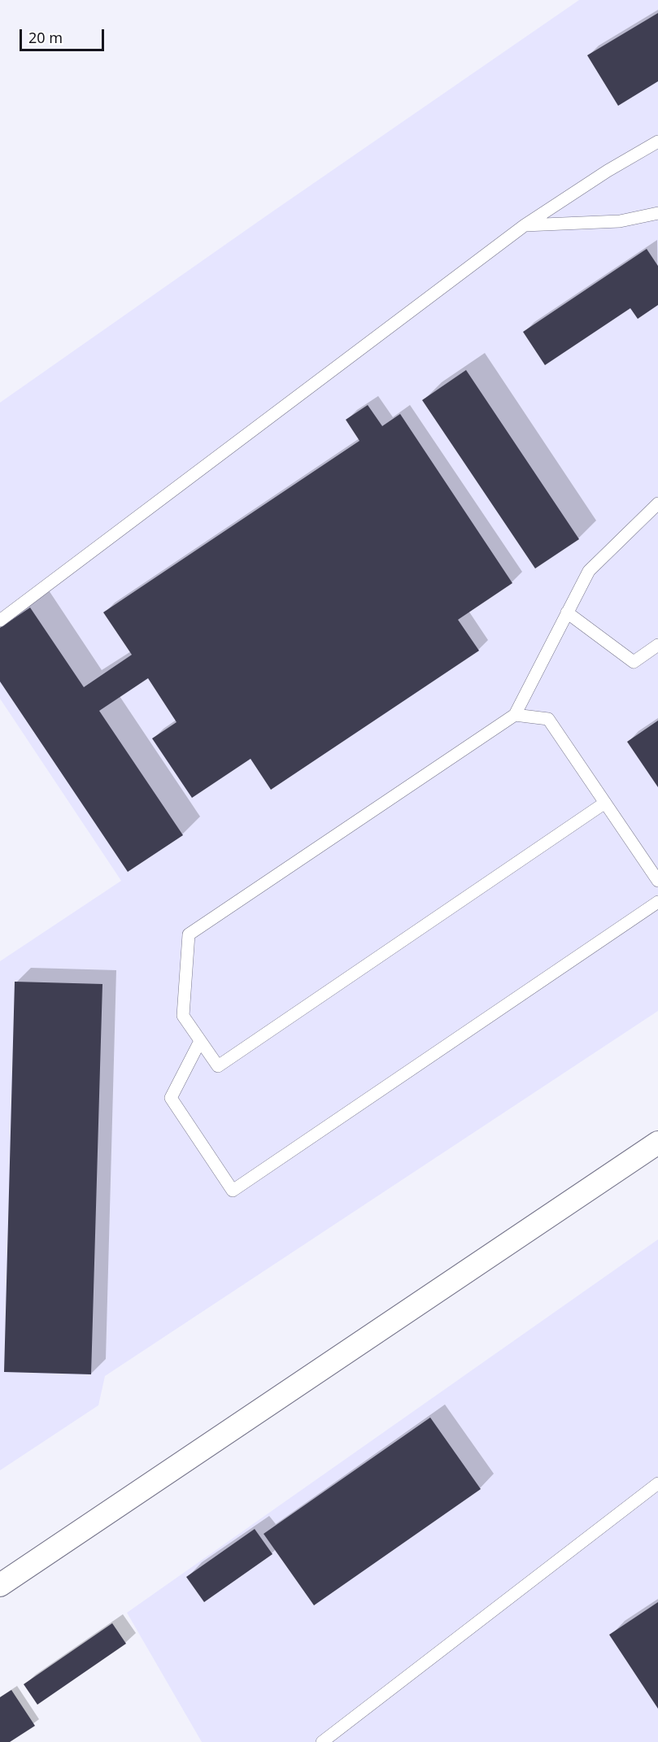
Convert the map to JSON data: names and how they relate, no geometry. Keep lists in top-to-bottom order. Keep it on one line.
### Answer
{"scale_bar":"20 m"}
